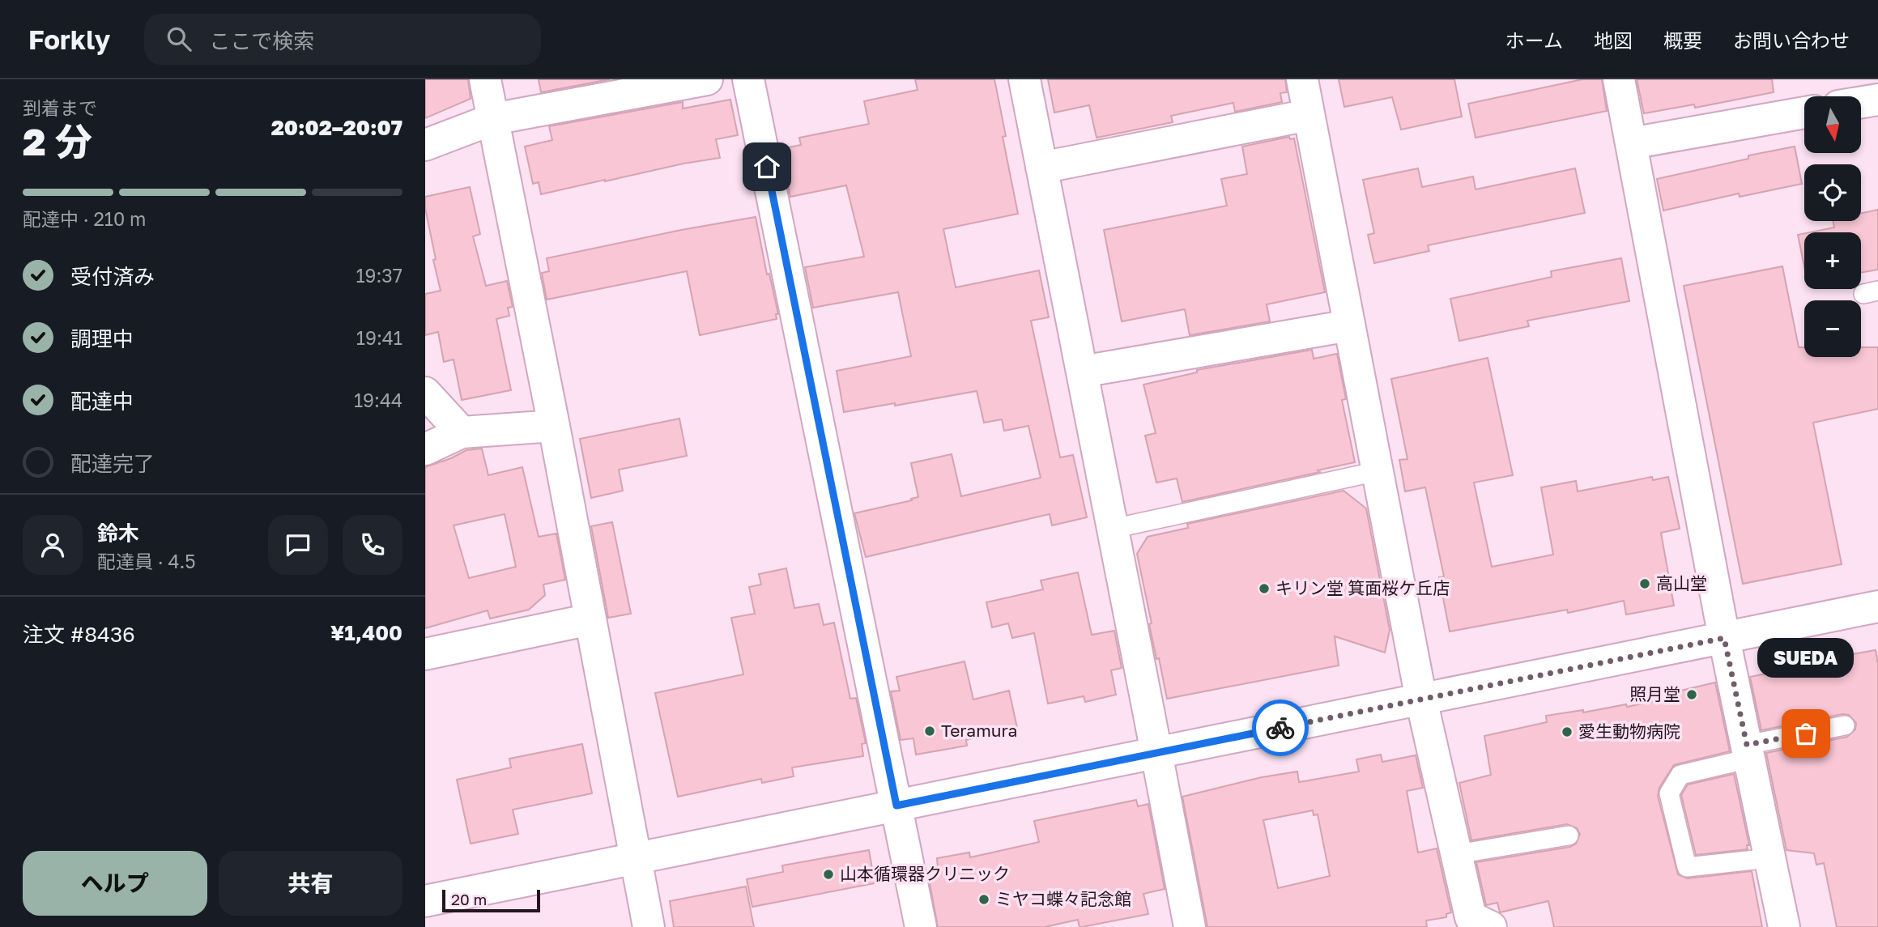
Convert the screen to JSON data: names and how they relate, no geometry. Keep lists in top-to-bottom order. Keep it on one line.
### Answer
{"places":["高山堂","キリン堂 箕面桜ケ丘店","照月堂","Teramura","愛生動物病院","SUEDA","山本循環器クリニック","ミヤコ蝶々記念館"],"scale_bar":"20 m","north":"bottom","page":{"header":"Forkly","search":"ここで検索","nav":["ホーム","地図","概要","お問い合わせ"],"heading":["2 分","到着まで","20:02–20:07"],"panel":["鈴木","配達員 · 4.5","注文 #8436","¥1,400"],"map_buttons":["+","−"],"bar":"配達中 · 210 m","list":[["受付済み","19:37"],["調理中","19:41"],["配達中","19:44"],"配達完了"],"bubble":"SUEDA","buttons":["ヘルプ","共有"],"scale":"20 m"}}
